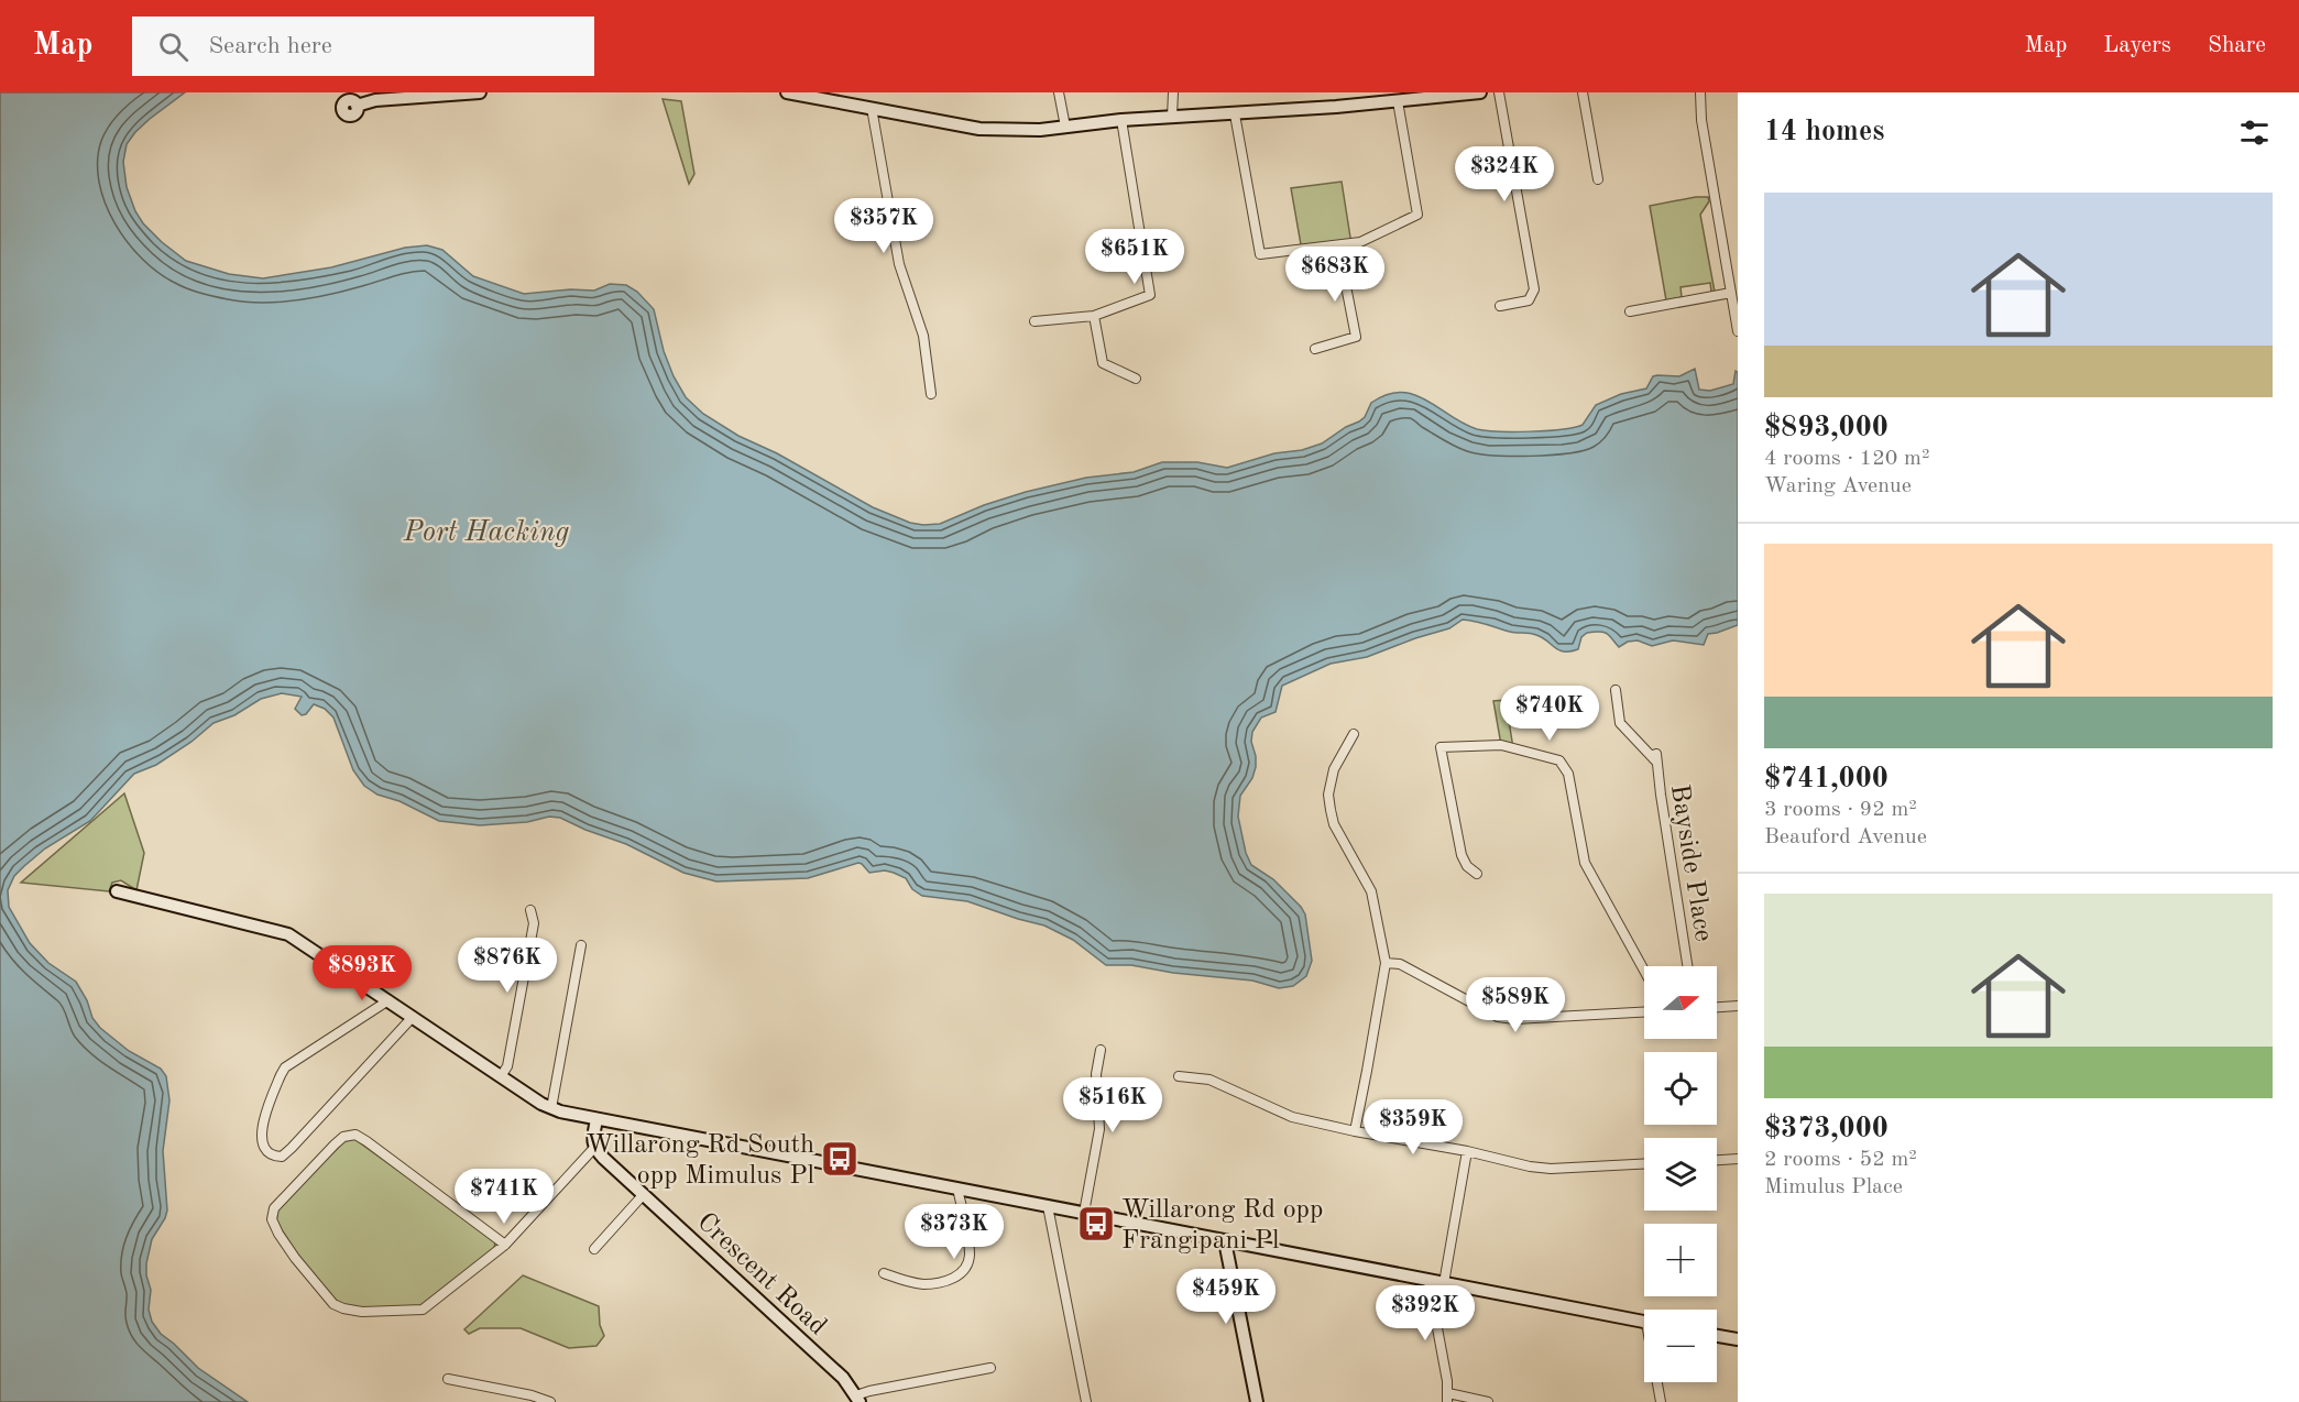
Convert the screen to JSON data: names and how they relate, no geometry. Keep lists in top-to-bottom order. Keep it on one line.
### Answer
{"streets":{"street":["Bayside Place","Crescent Road"]},"water":["Port Hacking"],"places":{"bus stop":["Willarong Rd South opp Mimulus Pl","Willarong Rd opp Frangipani Pl"]},"north":"right","page":{"header":"Map","search":"Search here","nav":["Map","Layers","Share"],"heading":"14 homes","price":["$324K","$357K","$651K","$683K","$740K","$876K","$893K","$589K","$516K","$359K","$741K","$373K","$459K","$392K"],"list":[{"name":"$893,000","note":"4 rooms · 120 m² · Waring Avenue"},{"name":"$741,000","note":"3 rooms · 92 m² · Beauford Avenue"},{"name":"$373,000","note":"2 rooms · 52 m² · Mimulus Place"}],"map_buttons":["+","−"]}}
